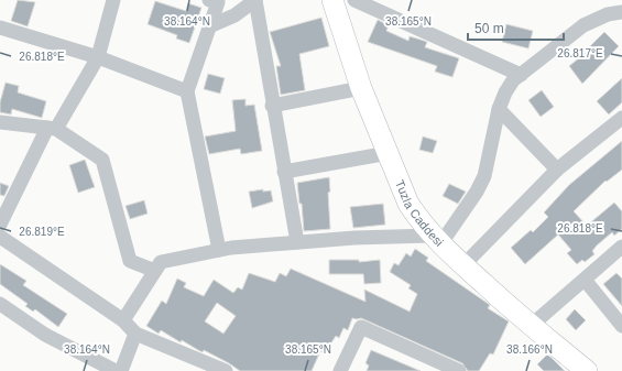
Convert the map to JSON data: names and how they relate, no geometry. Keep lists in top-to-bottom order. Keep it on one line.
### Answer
{"streets":{"main road":["Tuzla Caddesi"]},"scale_bar":"50 m","coordinates":["38.164°N","38.165°N","26.817°E","26.818°E","26.819°E","38.166°N"]}
